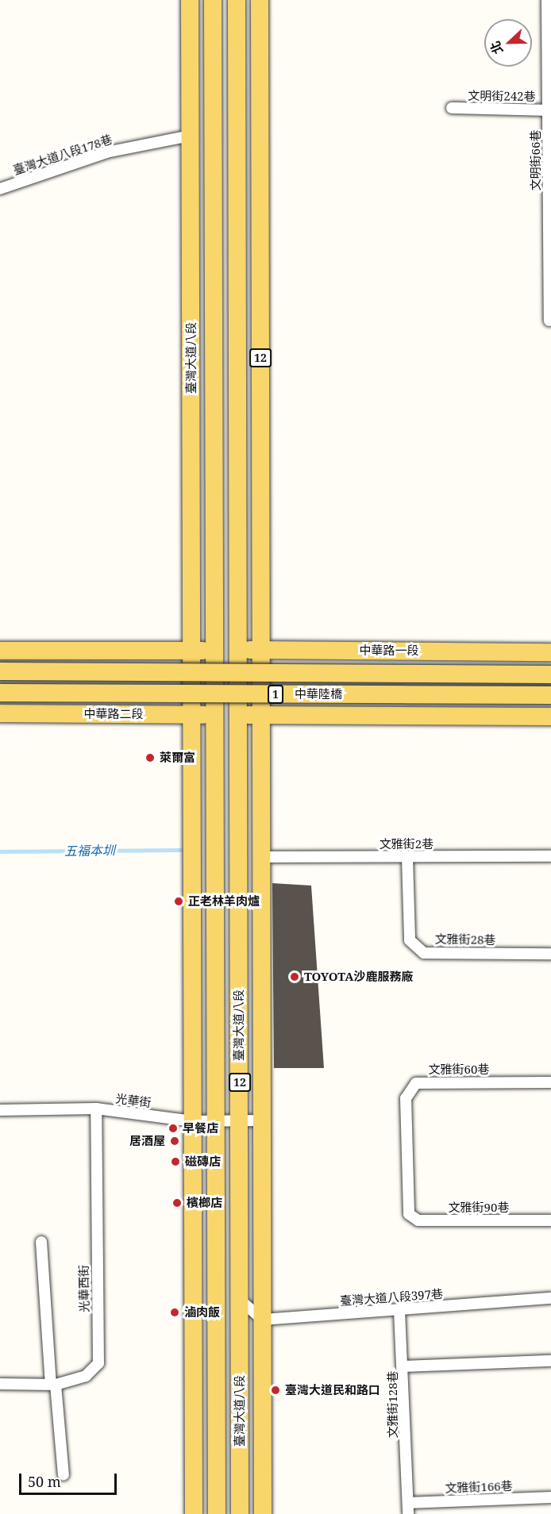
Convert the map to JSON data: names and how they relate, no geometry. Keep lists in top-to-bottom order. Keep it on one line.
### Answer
{"streets":{"main road":["臺灣大道八段","12","中華路一段","1","中華陸橋","中華路二段"],"street":["文明街242巷","臺灣大道八段178巷","文明街66巷","文雅街2巷","文雅街28巷","文雅街60巷","光華街","文雅街90巷","光華西街","臺灣大道八段397巷","文雅街128巷","文雅街166巷"]},"crossings":[["文明街242巷","文明街66巷"],["臺灣大道八段178巷","臺灣大道八段"],["臺灣大道八段","中華路一段"],["臺灣大道八段","1"],["臺灣大道八段","中華路二段"],["臺灣大道八段","文雅街2巷"],["臺灣大道八段","光華街"],["臺灣大道八段","臺灣大道八段397巷"],["1","中華路二段"],["文雅街2巷","文雅街28巷"],["文雅街60巷","文雅街90巷"],["光華街","光華西街"],["文雅街128巷","文雅街166巷"]],"water":["五福本圳"],"places":["萊爾富","正老林羊肉爐","TOYOTA沙鹿服務廠","早餐店","居酒屋","磁磚店","檳榔店","滷肉飯","臺灣大道民和路口"],"scale_bar":"50 m","north":"left"}
